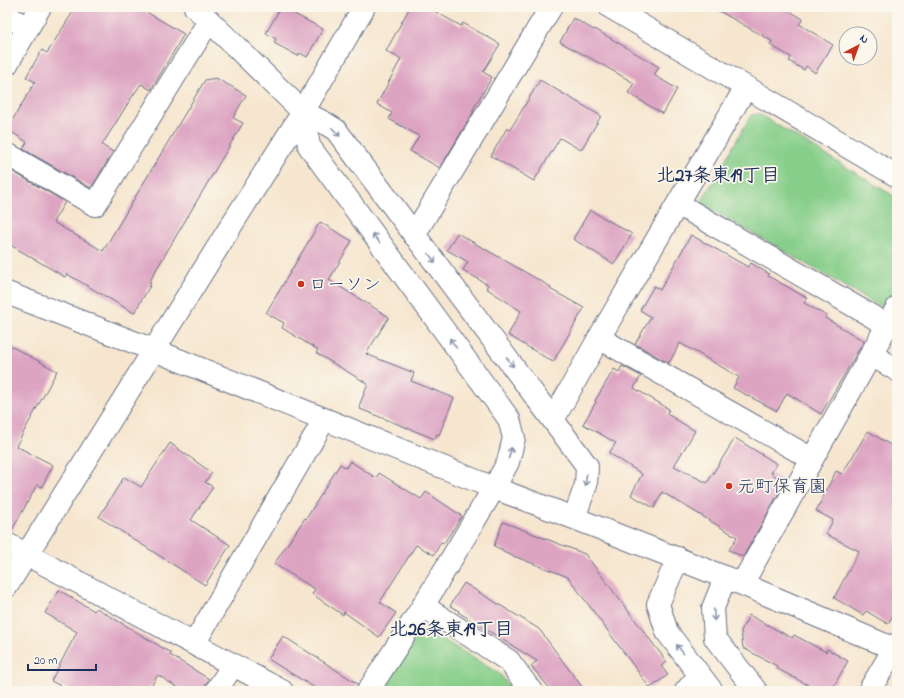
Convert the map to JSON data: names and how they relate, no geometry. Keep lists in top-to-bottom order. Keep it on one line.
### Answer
{"districts":["北27条東19丁目","北26条東19丁目"],"places":["ローソン","元町保育園"],"scale_bar":"20 m","north":"top right"}
